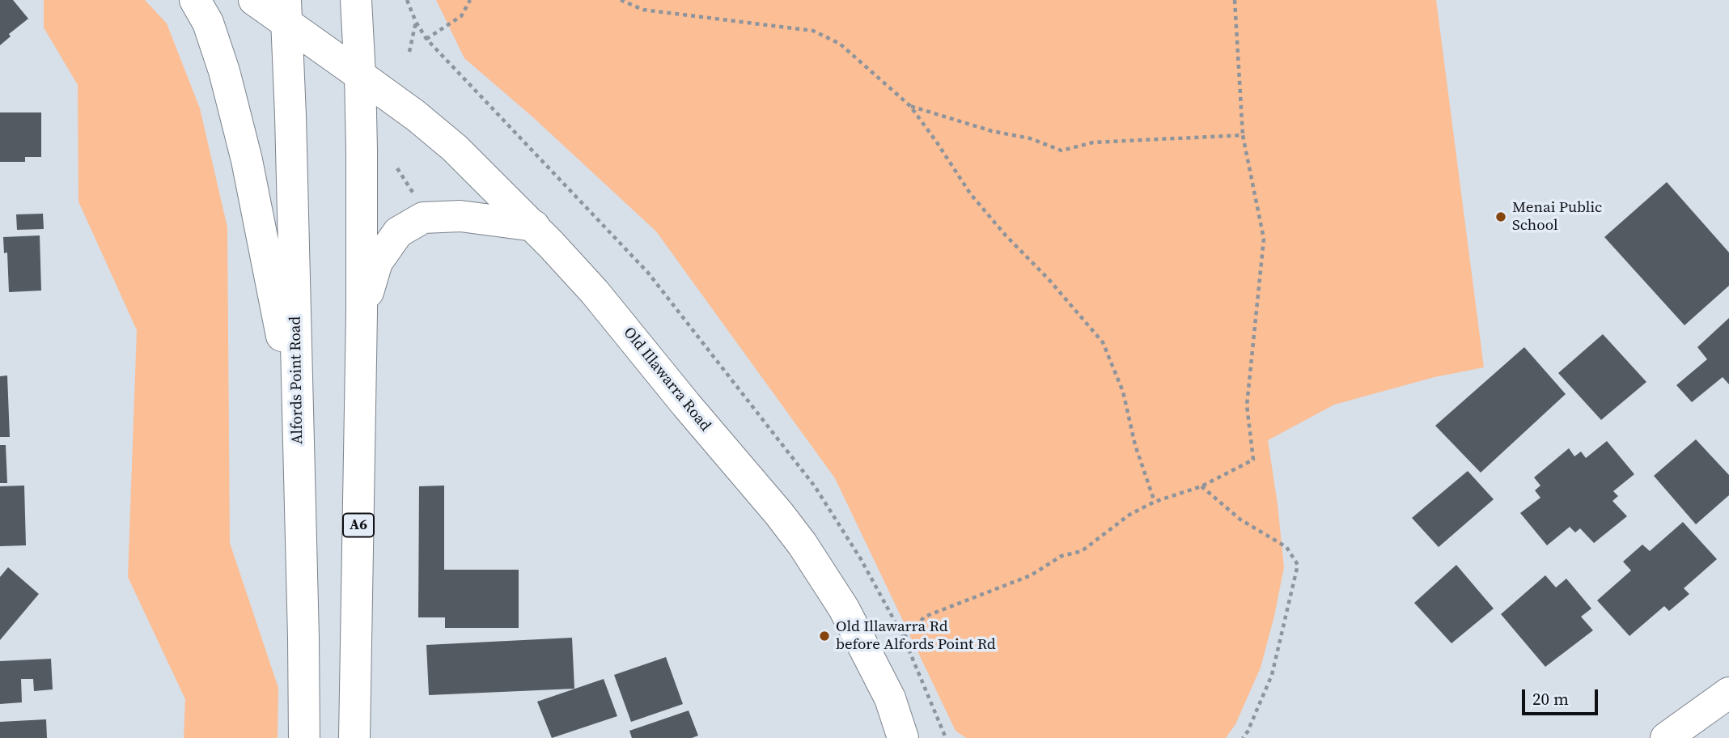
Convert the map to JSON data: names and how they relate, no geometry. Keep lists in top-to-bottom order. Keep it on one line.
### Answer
{"streets":{"main road":["Old Illawarra Road","Alfords Point Road","A6"]},"crossings":[["Old Illawarra Road","Alfords Point Road"],["Old Illawarra Road","A6"]],"places":["Menai Public School","Old Illawarra Rd before Alfords Point Rd"],"scale_bar":"20 m"}
